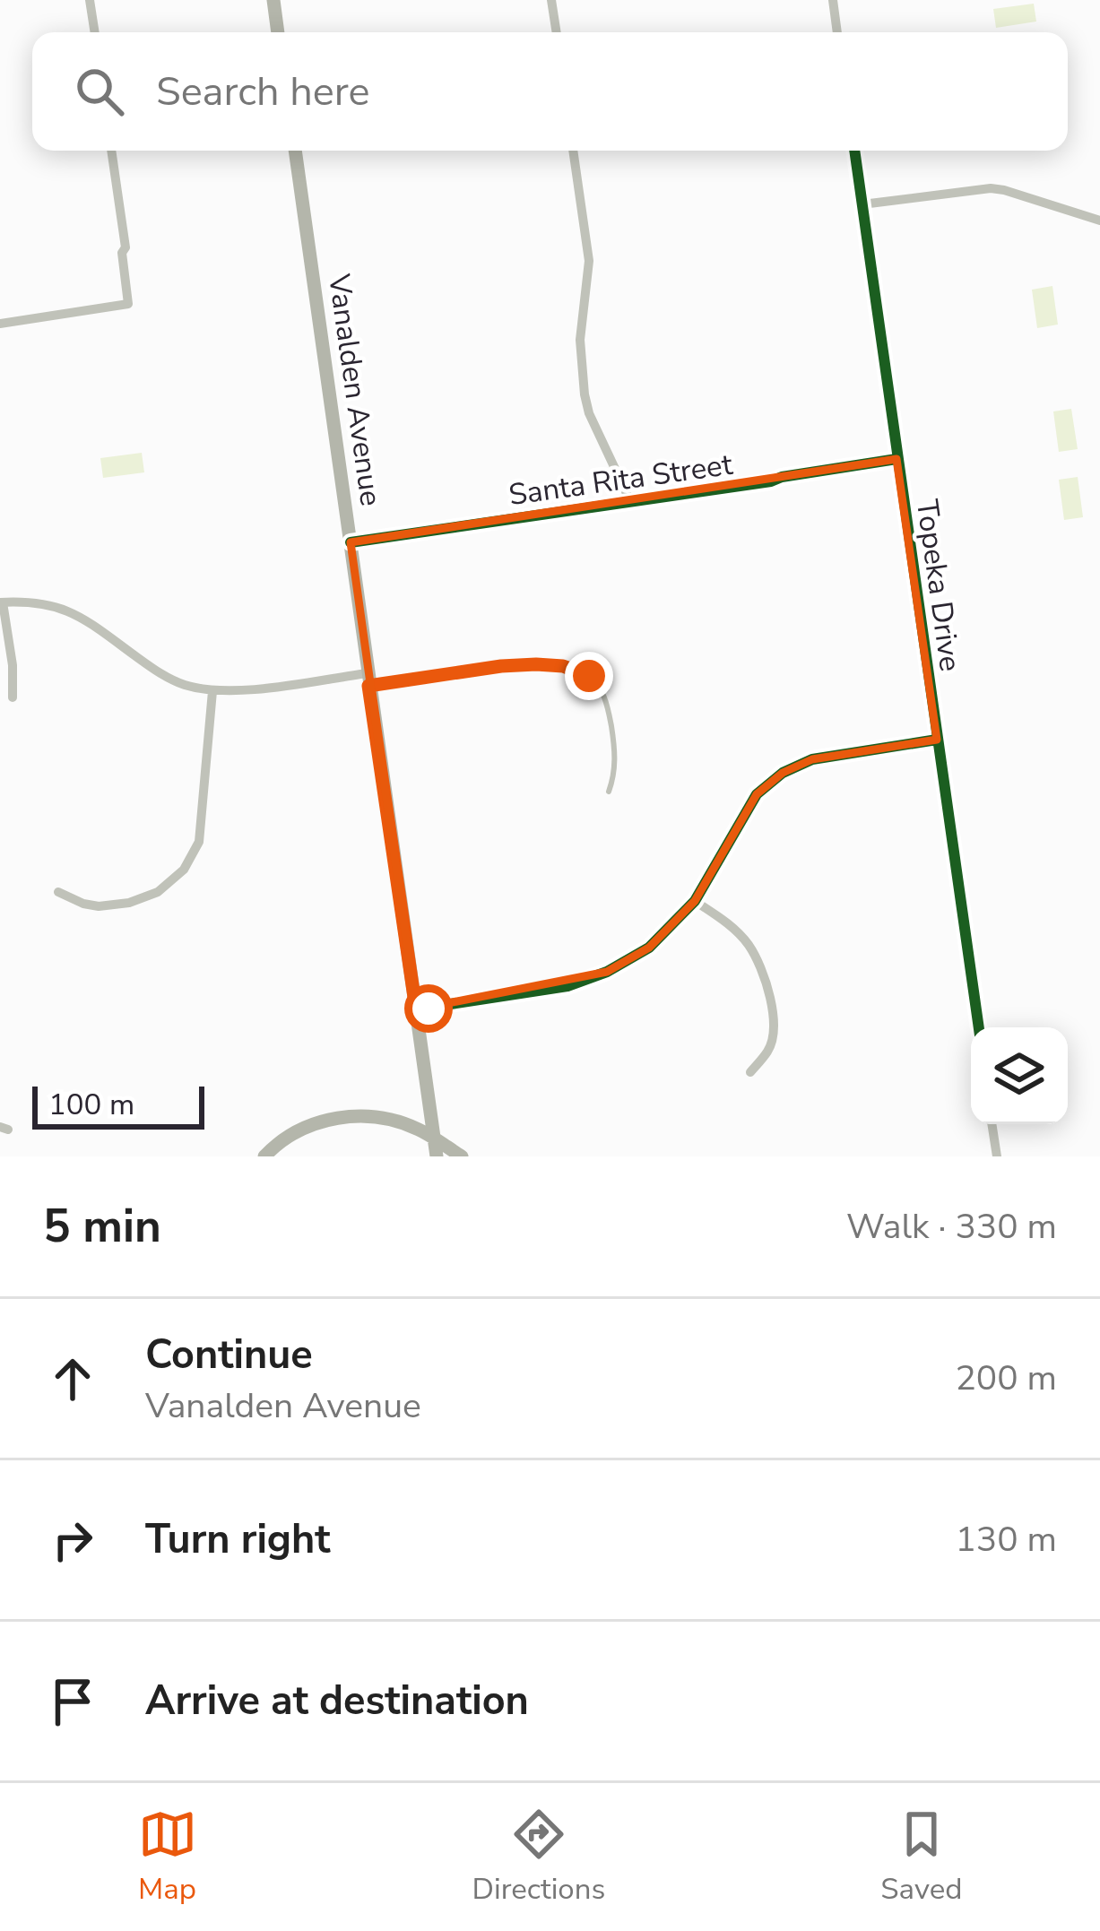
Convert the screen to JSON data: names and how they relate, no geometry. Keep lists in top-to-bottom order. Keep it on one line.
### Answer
{"streets":{"main road":["Vanalden Avenue"],"street":["Santa Rita Street","Topeka Drive"]},"crossings":[["Vanalden Avenue","Santa Rita Street"],["Santa Rita Street","Topeka Drive"]],"scale_bar":"100 m","page":{"search":"Search here","scale":"100 m","heading":["5 min","Walk · 330 m"],"list":[["Continue","Vanalden Avenue","200 m"],["Turn right","130 m"],"Arrive at destination"],"nav":["Map","Directions","Saved"]}}
